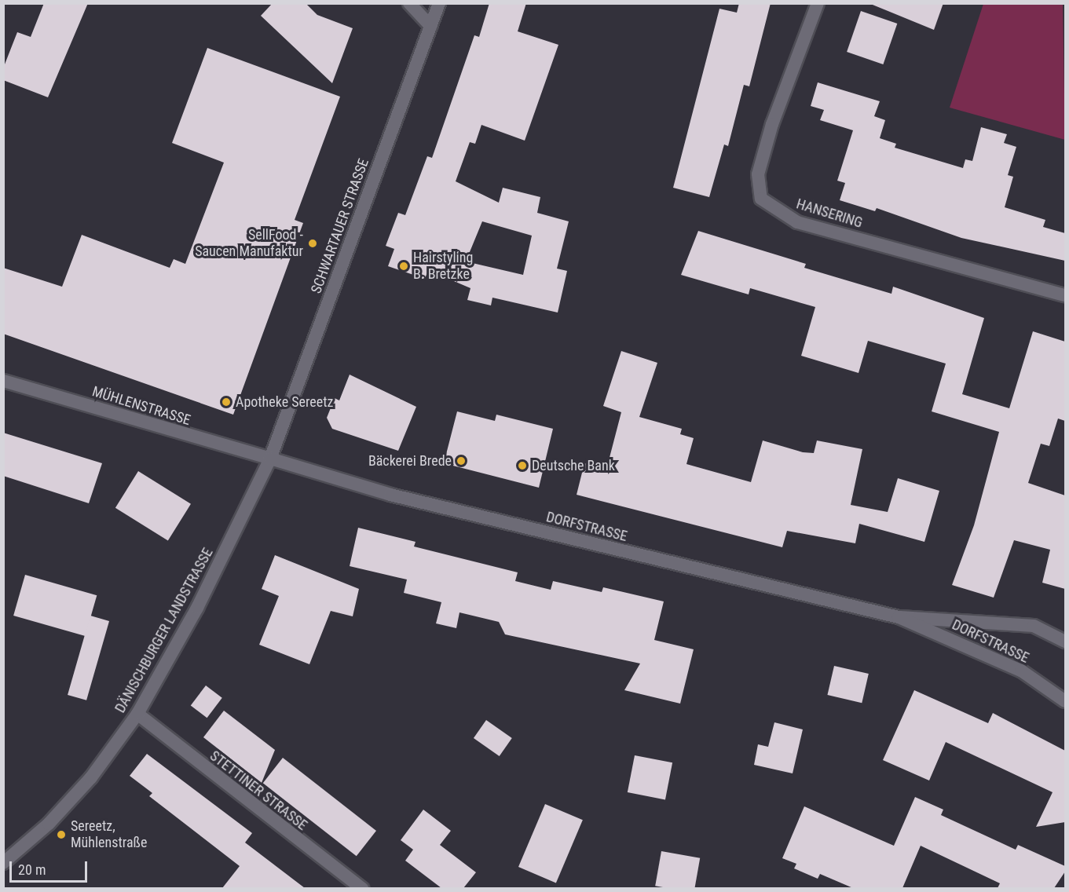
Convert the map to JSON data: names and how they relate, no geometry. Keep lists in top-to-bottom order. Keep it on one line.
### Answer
{"streets":{"street":["HANSERING","SCHWARTAUER STRASSE","MÜHLENSTRASSE","DORFSTRASSE","DÄNISCHBURGER LANDSTRASSE","STETTINER STRASSE"]},"crossings":[["SCHWARTAUER STRASSE","MÜHLENSTRASSE"],["SCHWARTAUER STRASSE","DORFSTRASSE"],["SCHWARTAUER STRASSE","DÄNISCHBURGER LANDSTRASSE"],["MÜHLENSTRASSE","DORFSTRASSE"],["MÜHLENSTRASSE","DÄNISCHBURGER LANDSTRASSE"],["DORFSTRASSE","DÄNISCHBURGER LANDSTRASSE"],["DÄNISCHBURGER LANDSTRASSE","STETTINER STRASSE"]],"places":["SellFood - Saucen Manufaktur","Hairstyling B. Bretzke","Apotheke Sereetz","Bäckerei Brede","Deutsche Bank","Sereetz, Mühlenstraße"],"scale_bar":"20 m"}
